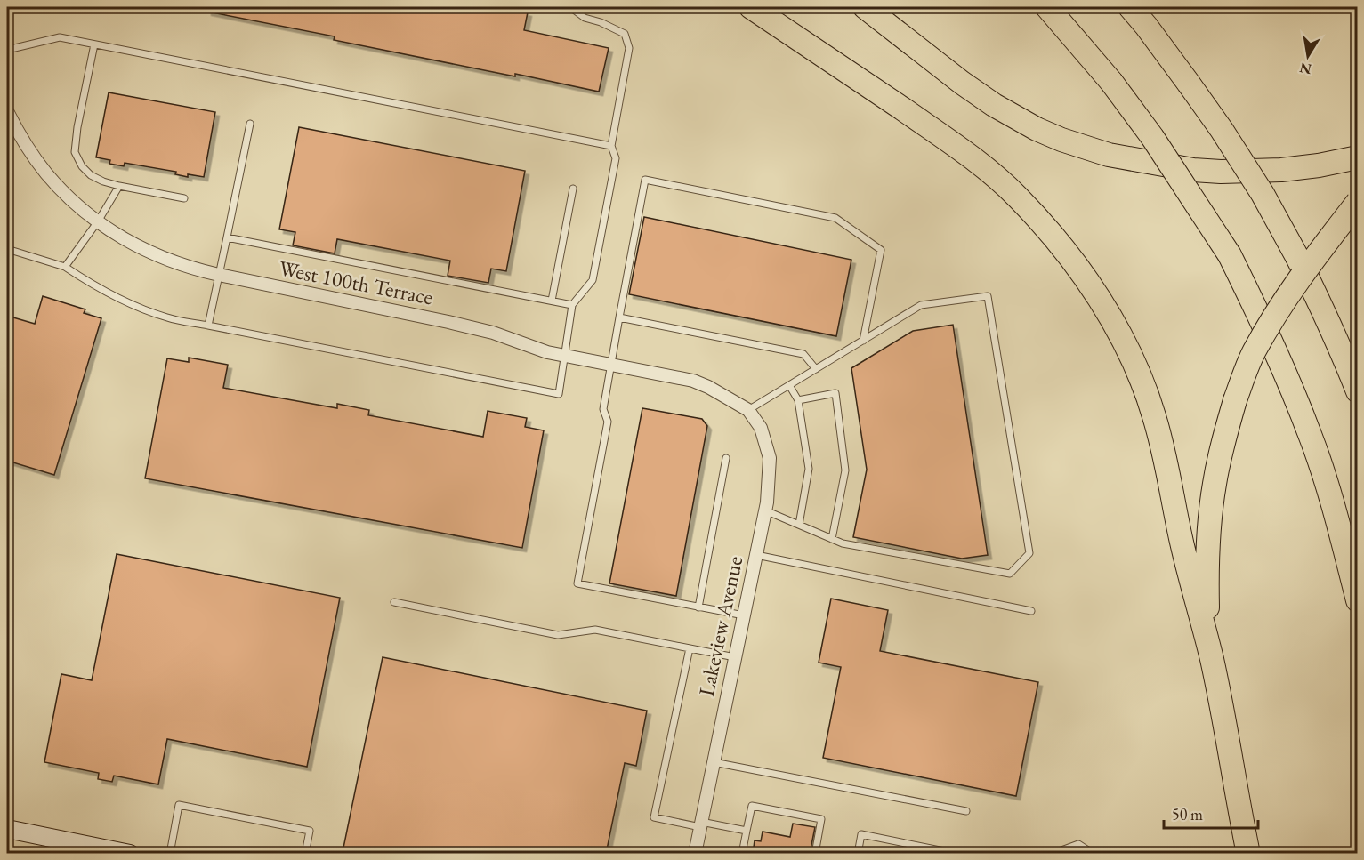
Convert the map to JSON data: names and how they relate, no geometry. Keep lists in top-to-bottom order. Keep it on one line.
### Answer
{"streets":{"street":["West 100th Terrace","Lakeview Avenue"]},"crossings":[["West 100th Terrace","Lakeview Avenue"]],"scale_bar":"50 m","north":"bottom"}
